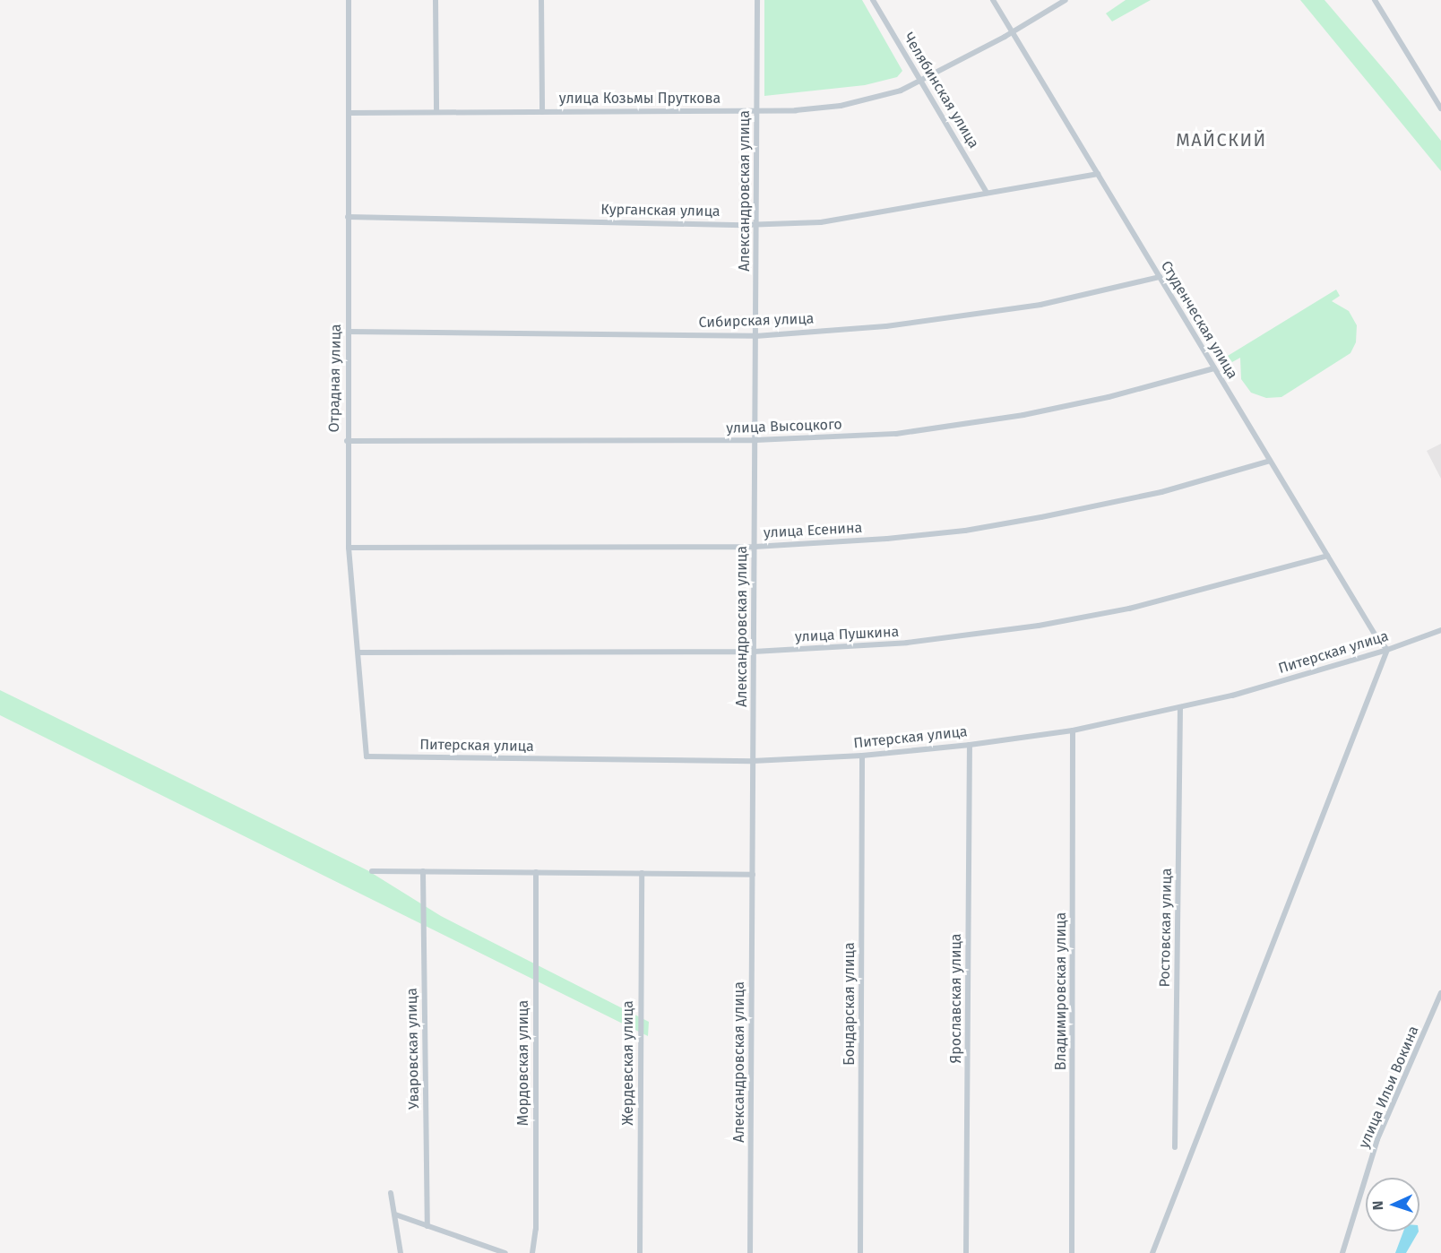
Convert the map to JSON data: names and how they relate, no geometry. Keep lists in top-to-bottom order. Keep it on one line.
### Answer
{"streets":{"street":["Челябинская улица","улица Козьмы Пруткова","Александровская улица","Курганская улица","Студенческая улица","Сибирская улица","Отрадная улица","улица Высоцкого","улица Есенина","улица Пушкина","Питерская улица","Ростовская улица","Владимировская улица","Ярославская улица","Бондарская улица","Уваровская улица","Мордовская улица","Жердевская улица","улица Ильи Вокина"]},"crossings":[["Челябинская улица","улица Козьмы Пруткова"],["Челябинская улица","Курганская улица"],["улица Козьмы Пруткова","Александровская улица"],["улица Козьмы Пруткова","Студенческая улица"],["улица Козьмы Пруткова","Отрадная улица"],["Александровская улица","Курганская улица"],["Александровская улица","Сибирская улица"],["Александровская улица","улица Высоцкого"],["Александровская улица","улица Есенина"],["Александровская улица","улица Пушкина"],["Александровская улица","Питерская улица"],["Курганская улица","Студенческая улица"],["Курганская улица","Отрадная улица"],["Студенческая улица","Сибирская улица"],["Студенческая улица","улица Высоцкого"],["Студенческая улица","улица Есенина"],["Студенческая улица","улица Пушкина"],["Студенческая улица","Питерская улица"],["Сибирская улица","Отрадная улица"],["Отрадная улица","улица Высоцкого"],["Отрадная улица","улица Есенина"],["Отрадная улица","улица Пушкина"],["Отрадная улица","Питерская улица"],["Питерская улица","Ростовская улица"],["Питерская улица","Владимировская улица"],["Питерская улица","Ярославская улица"],["Питерская улица","Бондарская улица"]],"districts":["МАЙСКИЙ"],"north":"left"}
